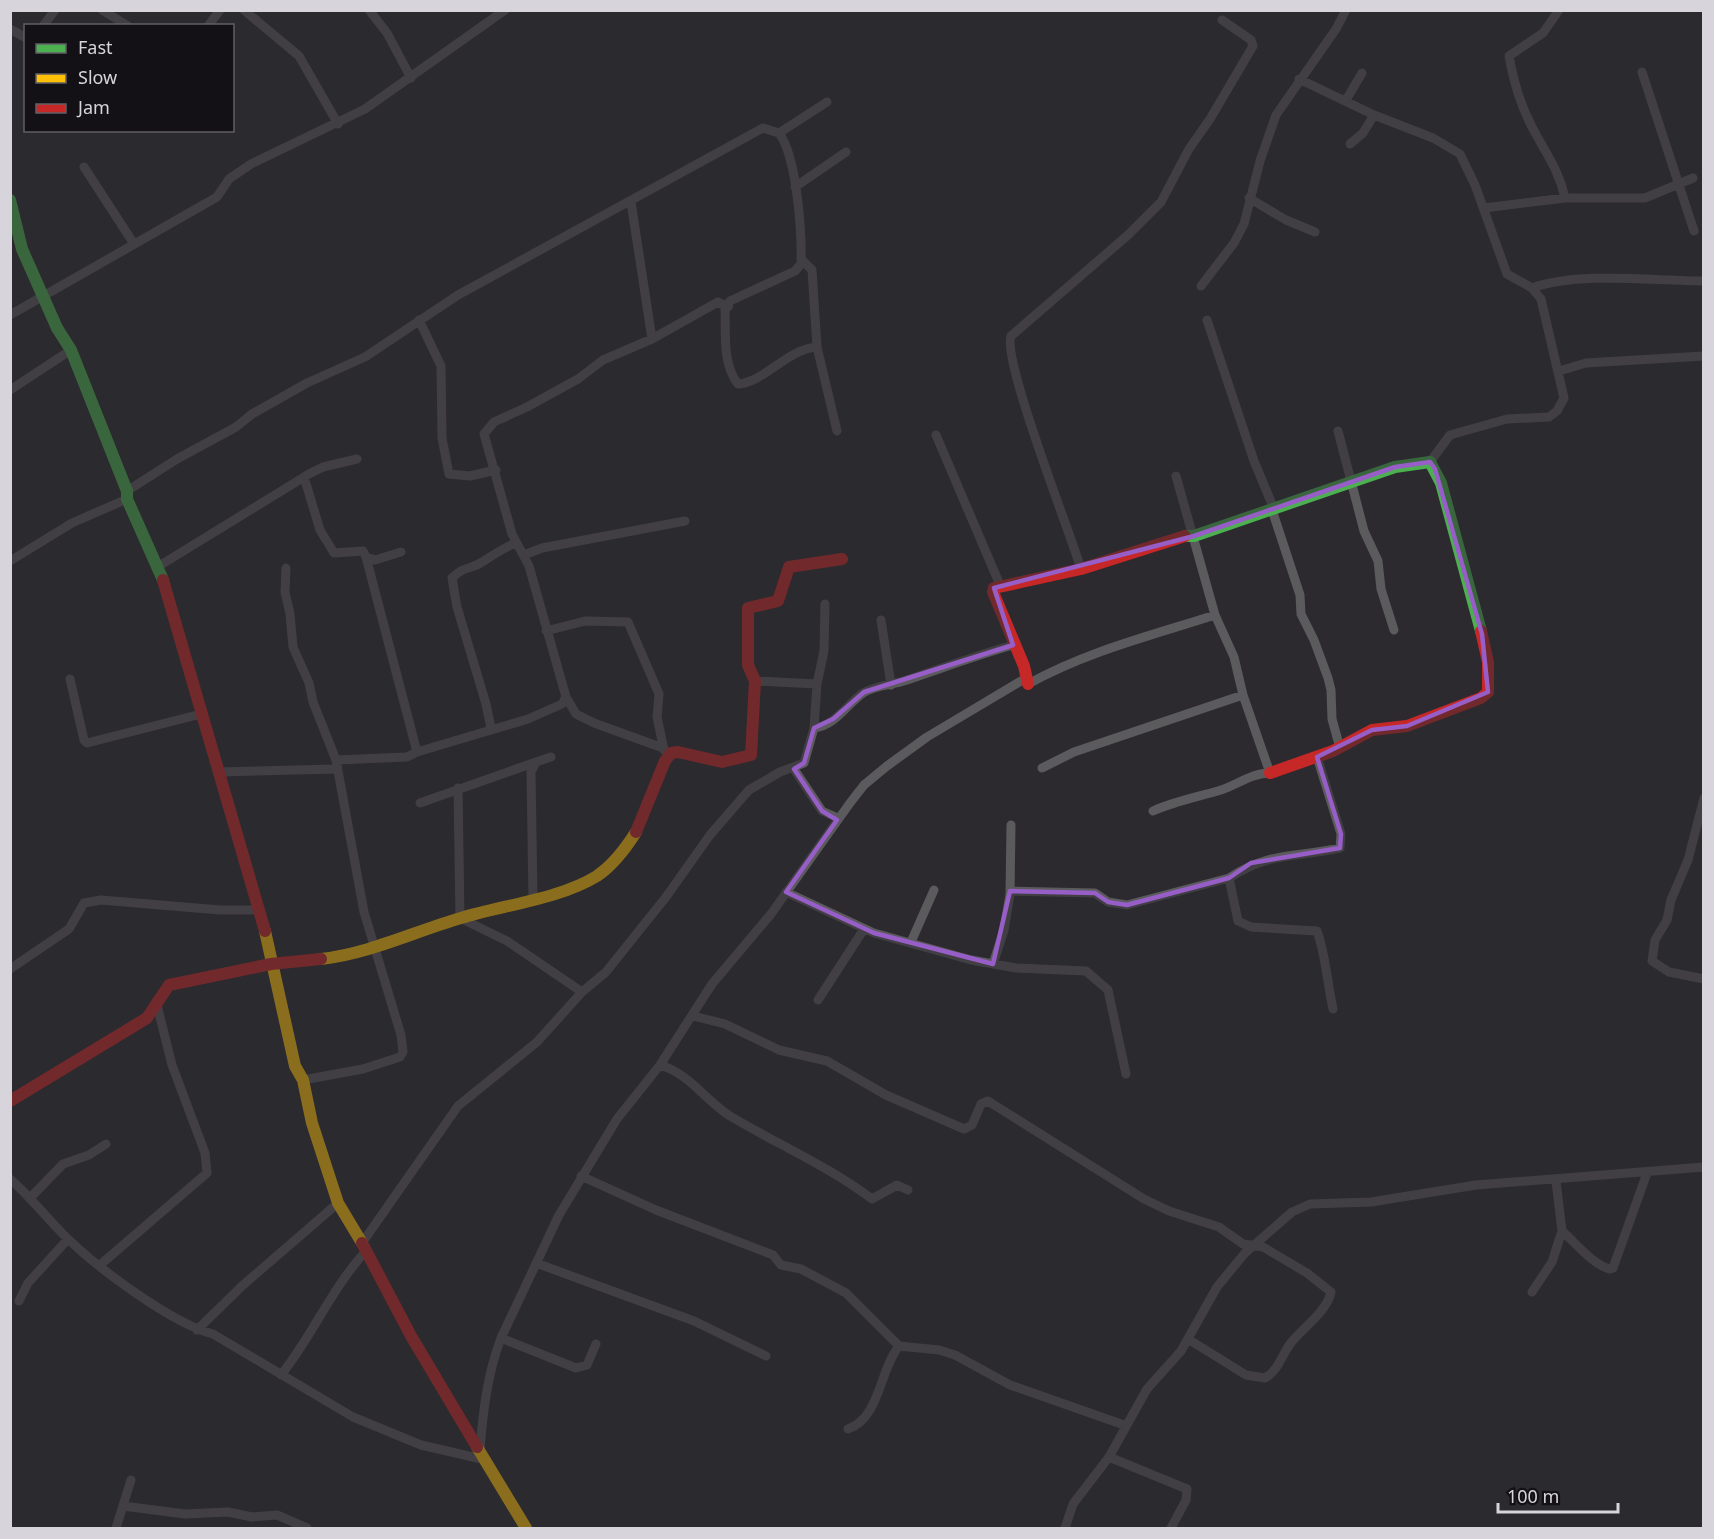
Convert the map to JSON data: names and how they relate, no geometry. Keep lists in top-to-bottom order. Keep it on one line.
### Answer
{"legend":["Fast","Slow","Jam"],"scale_bar":"100 m"}
